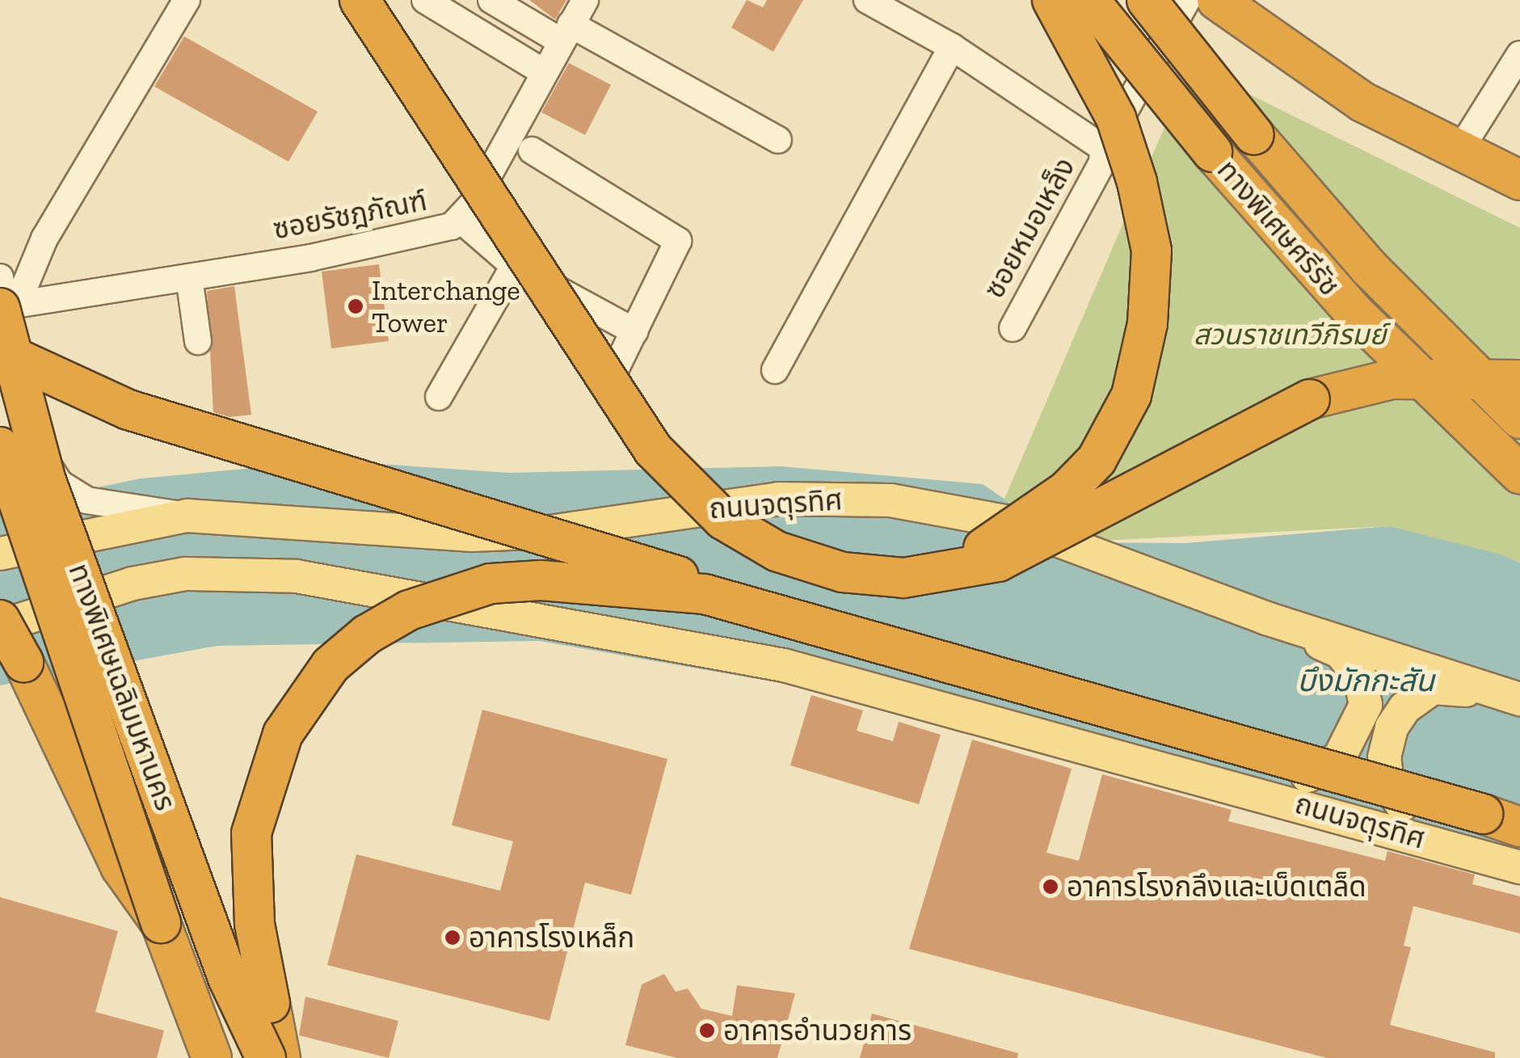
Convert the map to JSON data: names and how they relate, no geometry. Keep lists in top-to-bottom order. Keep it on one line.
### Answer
{"streets":{"highway":["ทางพิเศษศรีรัช","ทางพิเศษเฉลิมมหานคร"],"main road":["ถนนจตุรทิศ"],"street":["ซอยรัชฎภัณฑ์","ซอยหมอเหล็ง"]},"crossings":[["ซอยรัชฎภัณฑ์","ทางพิเศษเฉลิมมหานคร"]],"water":["บึงมักกะสัน"],"parks":["สวนราชเทวีภิรมย์"],"places":["Interchange Tower","อาคารโรงกลึงและเบ็ดเตล็ด","อาคารโรงเหล็ก","อาคารอำนวยการ"]}
